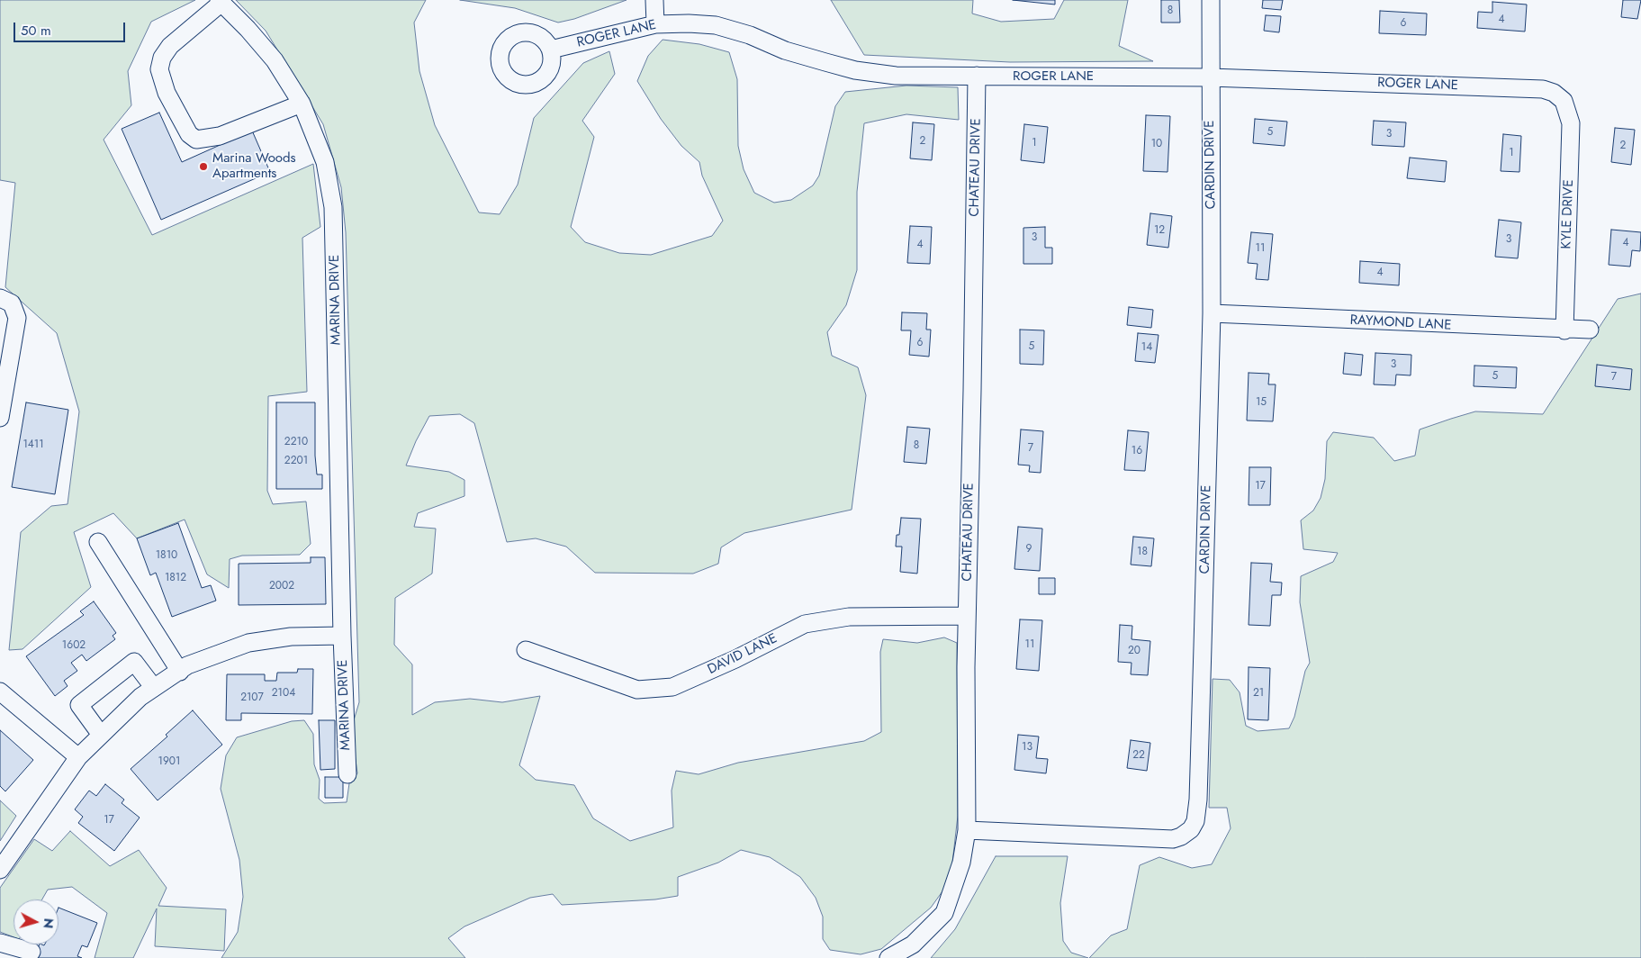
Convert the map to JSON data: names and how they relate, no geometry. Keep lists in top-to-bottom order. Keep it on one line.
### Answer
{"streets":{"street":["ROGER LANE","CARDIN DRIVE","CHATEAU DRIVE","KYLE DRIVE","MARINA DRIVE","RAYMOND LANE","DAVID LANE"]},"crossings":[["ROGER LANE","CARDIN DRIVE"],["ROGER LANE","CHATEAU DRIVE"],["ROGER LANE","KYLE DRIVE"],["CARDIN DRIVE","CHATEAU DRIVE"],["CARDIN DRIVE","RAYMOND LANE"],["CHATEAU DRIVE","DAVID LANE"],["KYLE DRIVE","RAYMOND LANE"]],"places":["Marina Woods Apartments"],"house_numbers":["8","4","6","5","3","2","1","10","2","1","12","3","3","4","4","11","4","6","5","14","3","5","7","15","2210","1411","8","7","16","2201","17","9","18","1810","1812","2002","11","1602","20","2104","21","2107","13","22","1901","17"],"scale_bar":"50 m","north":"right"}
